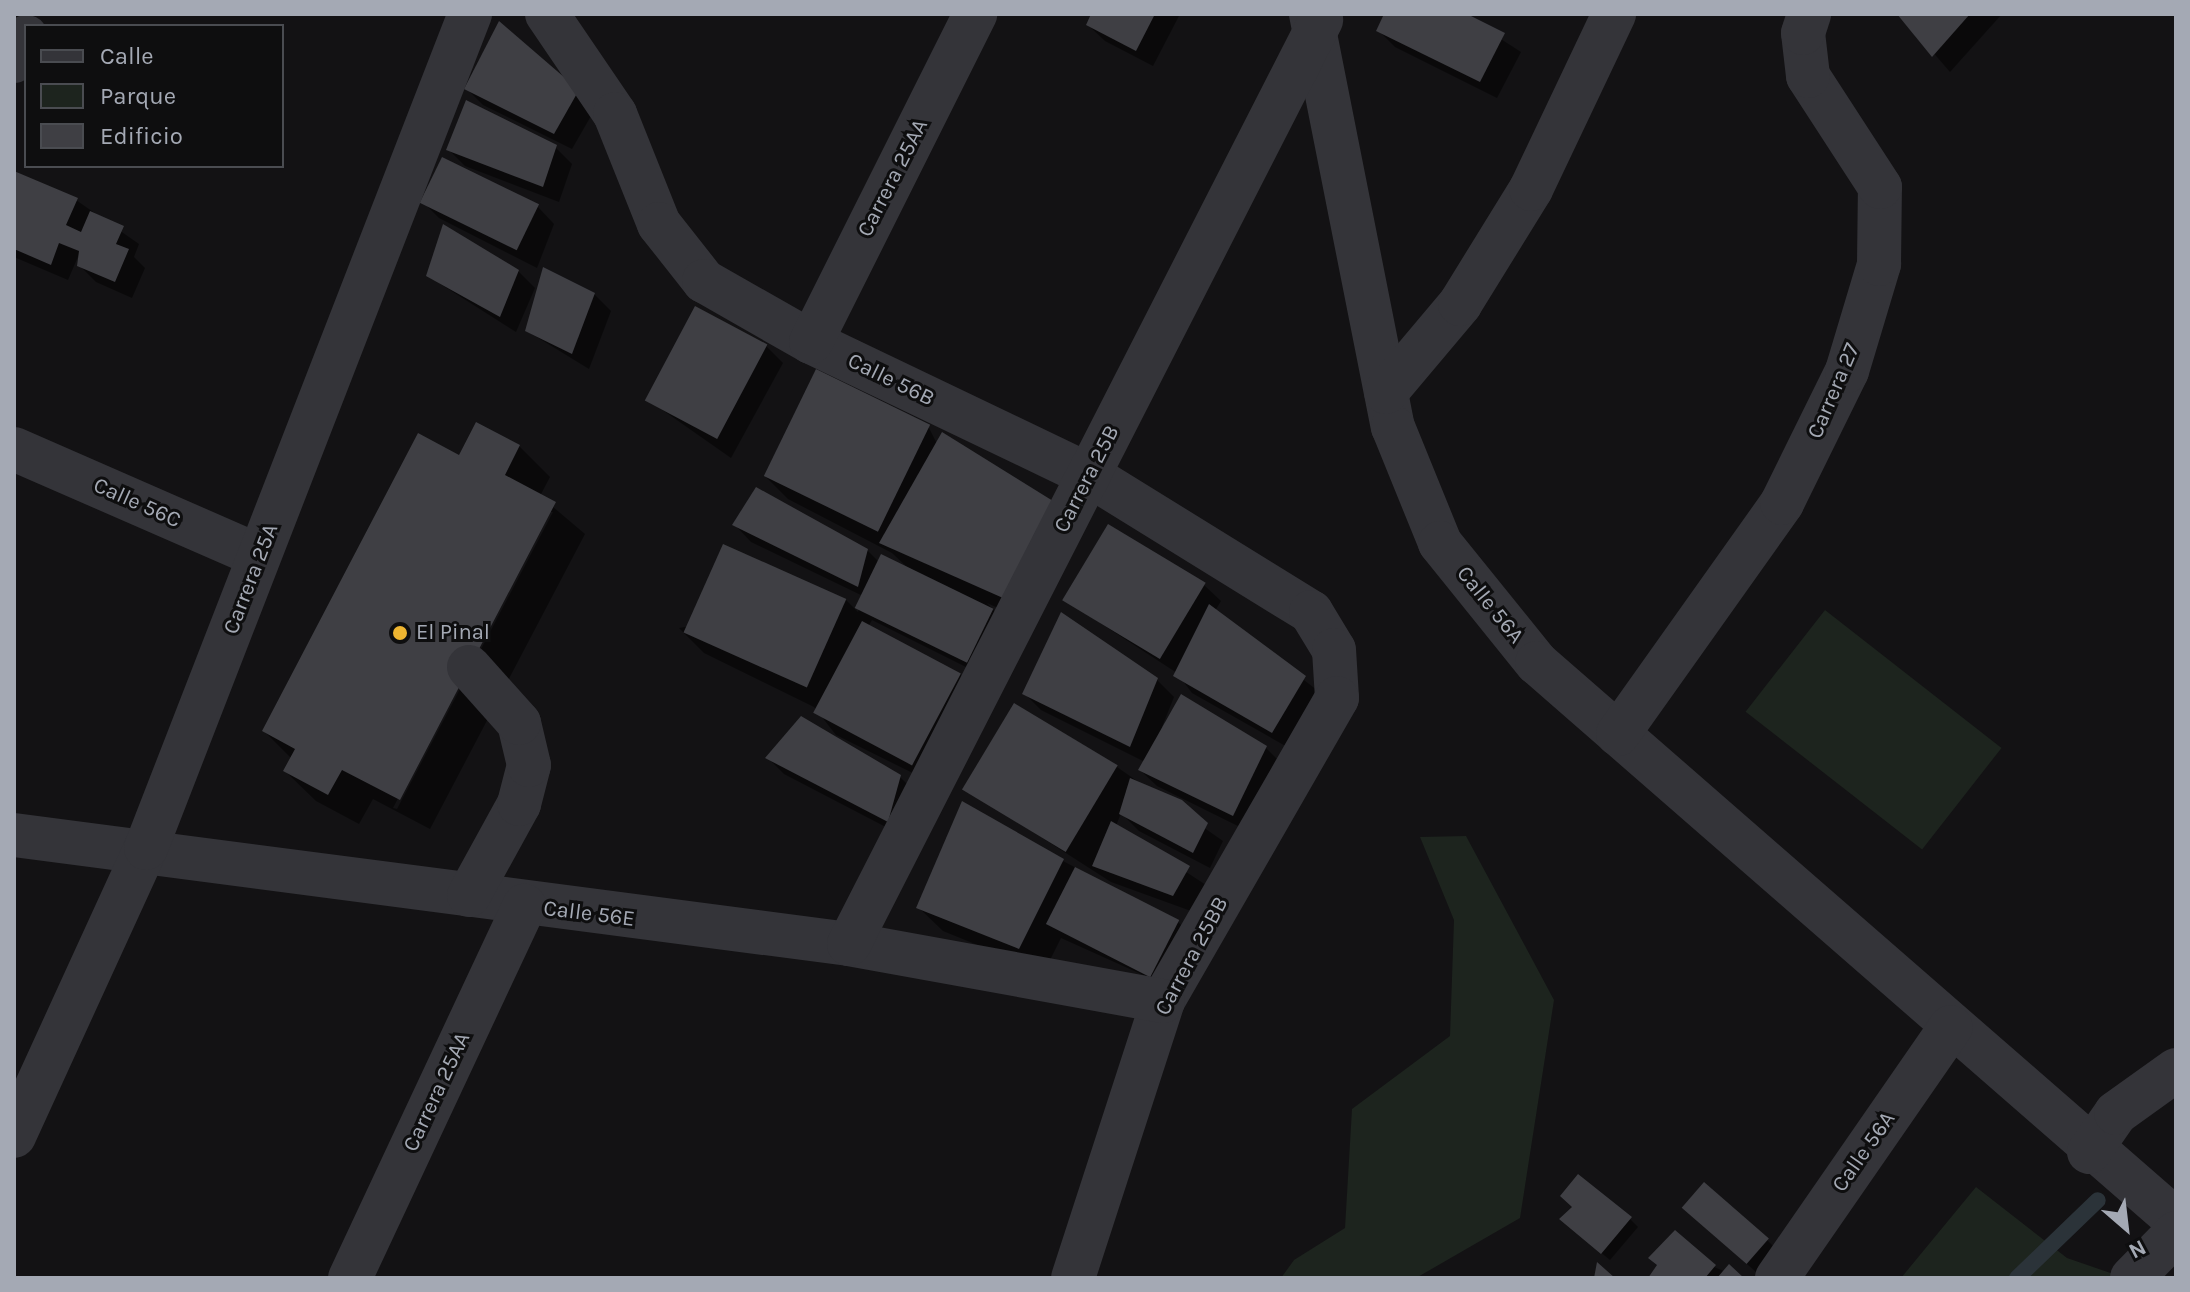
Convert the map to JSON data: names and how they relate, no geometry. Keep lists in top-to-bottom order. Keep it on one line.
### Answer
{"streets":{"street":["Carrera 25AA","Calle 56B","Carrera 27","Carrera 25B","Calle 56C","Carrera 25A","Calle 56A","Calle 56E","Carrera 25BB"]},"crossings":[["Carrera 25AA","Calle 56B"],["Carrera 25AA","Calle 56E"],["Calle 56B","Carrera 25B"],["Calle 56B","Carrera 25BB"],["Carrera 27","Calle 56A"],["Carrera 25B","Calle 56A"],["Carrera 25B","Calle 56E"],["Calle 56C","Carrera 25A"],["Carrera 25A","Calle 56E"],["Calle 56E","Carrera 25BB"]],"places":["El Pinal"],"legend":["Calle","Parque","Edificio"],"north":"bottom right"}
